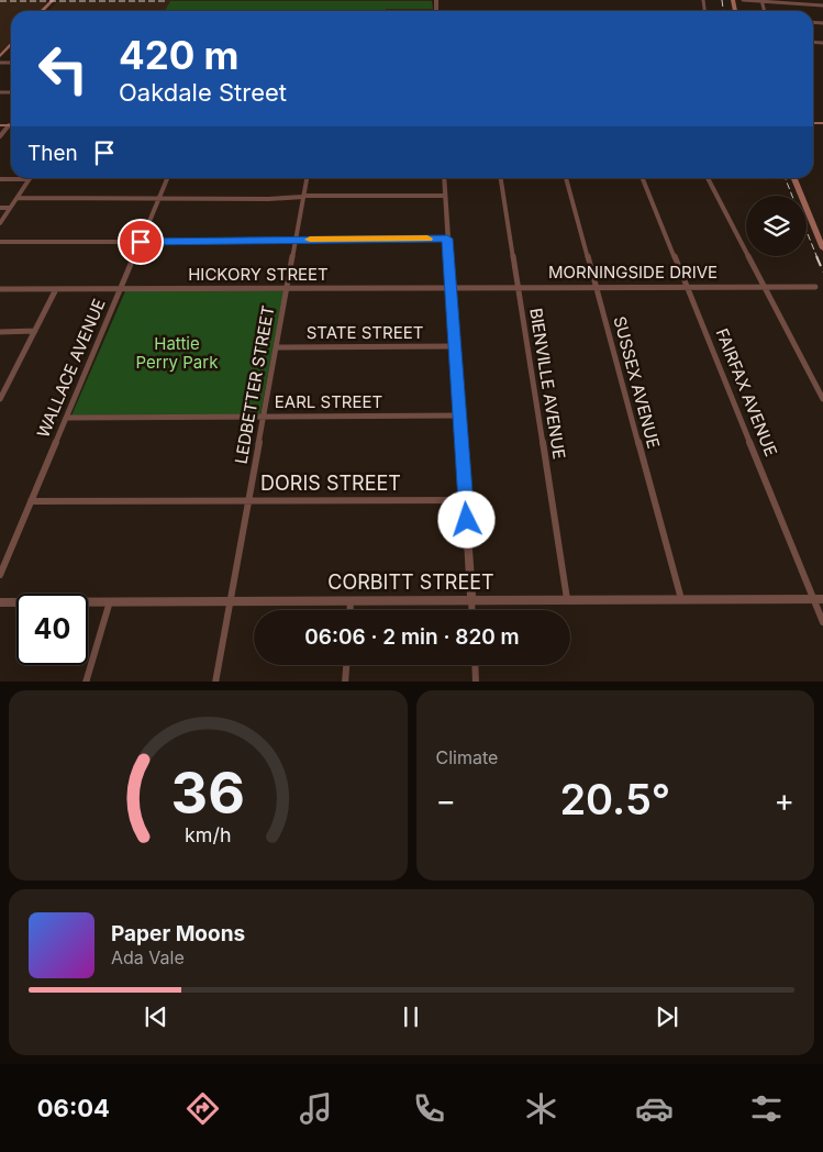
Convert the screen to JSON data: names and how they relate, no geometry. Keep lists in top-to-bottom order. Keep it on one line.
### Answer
{"streets":{"street":["MORNINGSIDE DRIVE","HICKORY STREET","STATE STREET","WALLACE AVENUE","SUSSEX AVENUE","BIENVILLE AVENUE","LEDBETTER STREET","FAIRFAX AVENUE","EARL STREET","DORIS STREET","CORBITT STREET"]},"crossings":[["MORNINGSIDE DRIVE","HICKORY STREET"],["MORNINGSIDE DRIVE","SUSSEX AVENUE"],["MORNINGSIDE DRIVE","BIENVILLE AVENUE"],["MORNINGSIDE DRIVE","FAIRFAX AVENUE"],["HICKORY STREET","WALLACE AVENUE"],["HICKORY STREET","LEDBETTER STREET"],["STATE STREET","LEDBETTER STREET"],["WALLACE AVENUE","EARL STREET"],["WALLACE AVENUE","DORIS STREET"],["SUSSEX AVENUE","CORBITT STREET"],["BIENVILLE AVENUE","CORBITT STREET"],["LEDBETTER STREET","EARL STREET"],["LEDBETTER STREET","DORIS STREET"],["LEDBETTER STREET","CORBITT STREET"],["FAIRFAX AVENUE","CORBITT STREET"]],"parks":["Hattie Perry Park"],"page":{"turn":["420 m","Oakdale Street"],"then":"Then","limit":"40","trip":"06:06 · 2 min · 820 m","tile":"Climate","heat":["−","20.5°","+"],"song":["Paper Moons","Ada Vale"],"tabs":"06:04","gauge":["36","km/h"]}}
